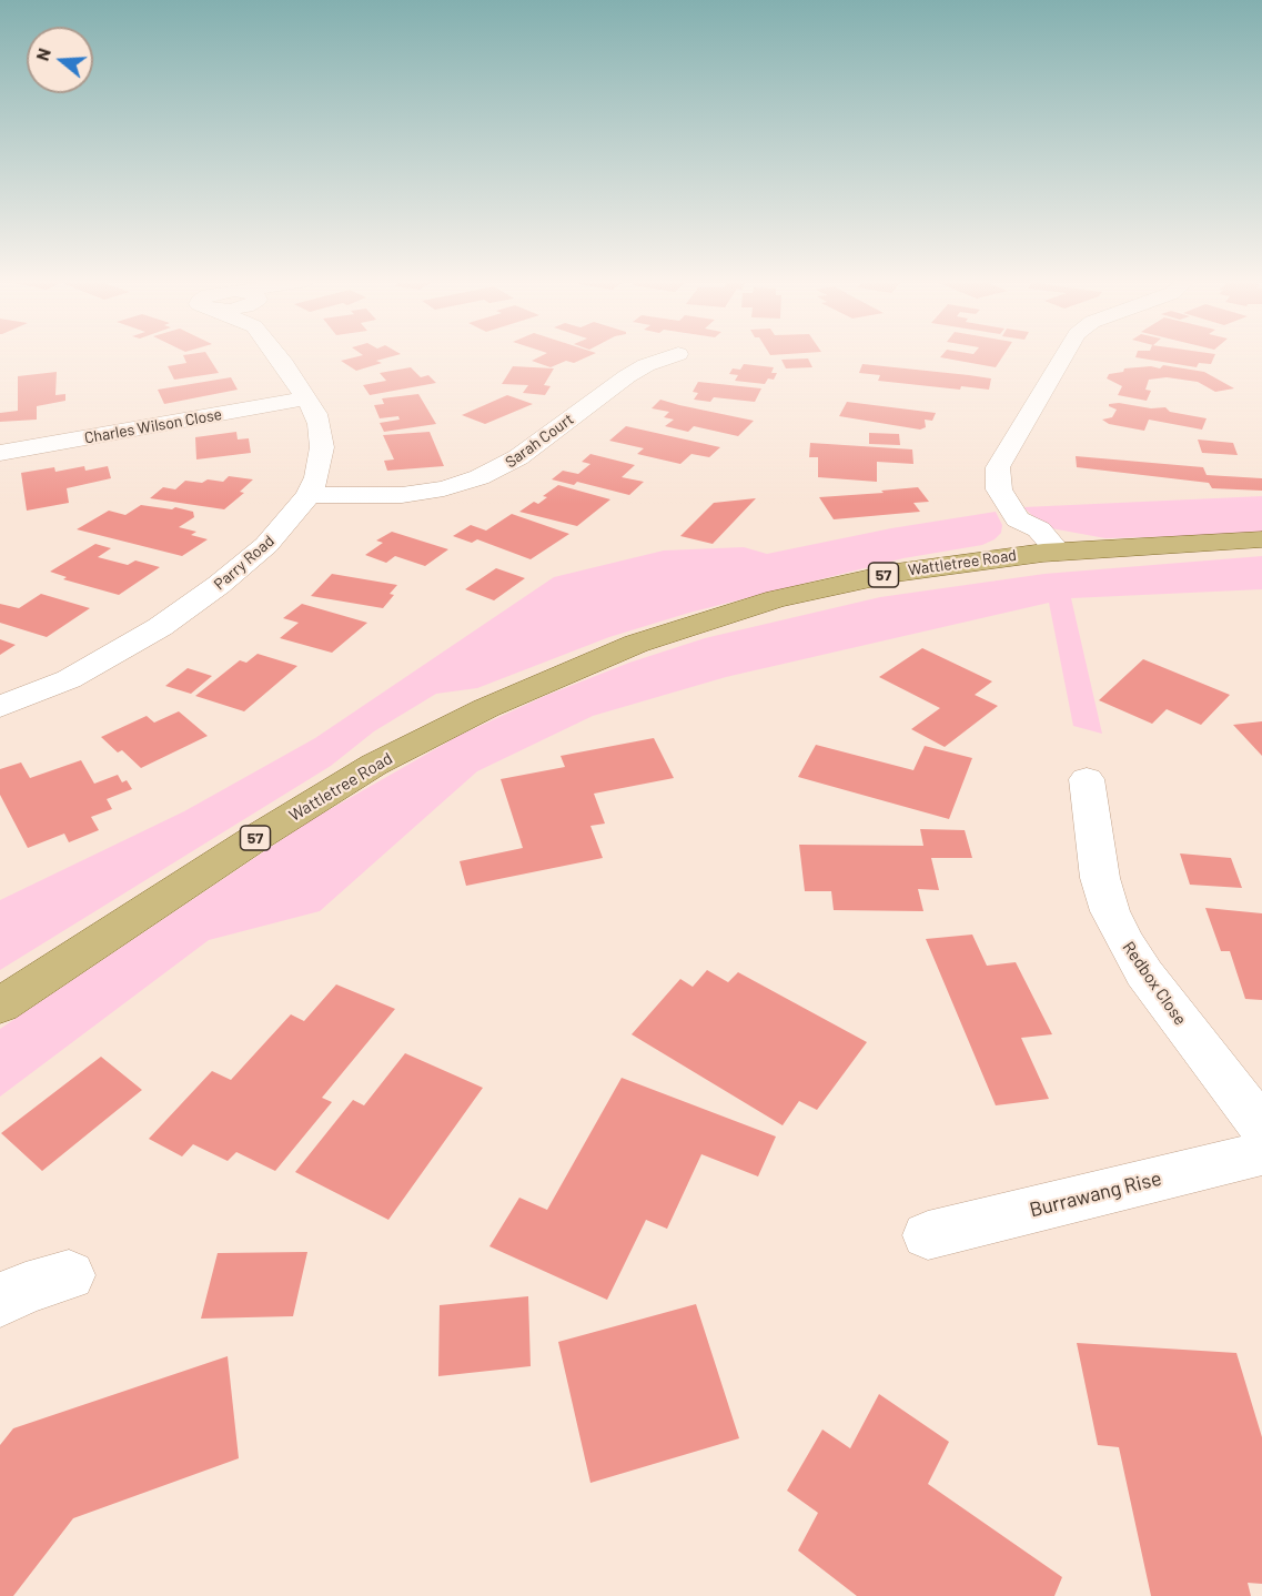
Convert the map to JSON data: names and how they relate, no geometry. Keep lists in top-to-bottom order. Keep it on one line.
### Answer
{"streets":{"main road":["Wattletree Road","57"],"street":["Charles Wilson Close","Sarah Court","Parry Road","Redbox Close","Burrawang Rise"]},"crossings":[["Charles Wilson Close","Parry Road"],["Sarah Court","Parry Road"]],"north":"left"}
